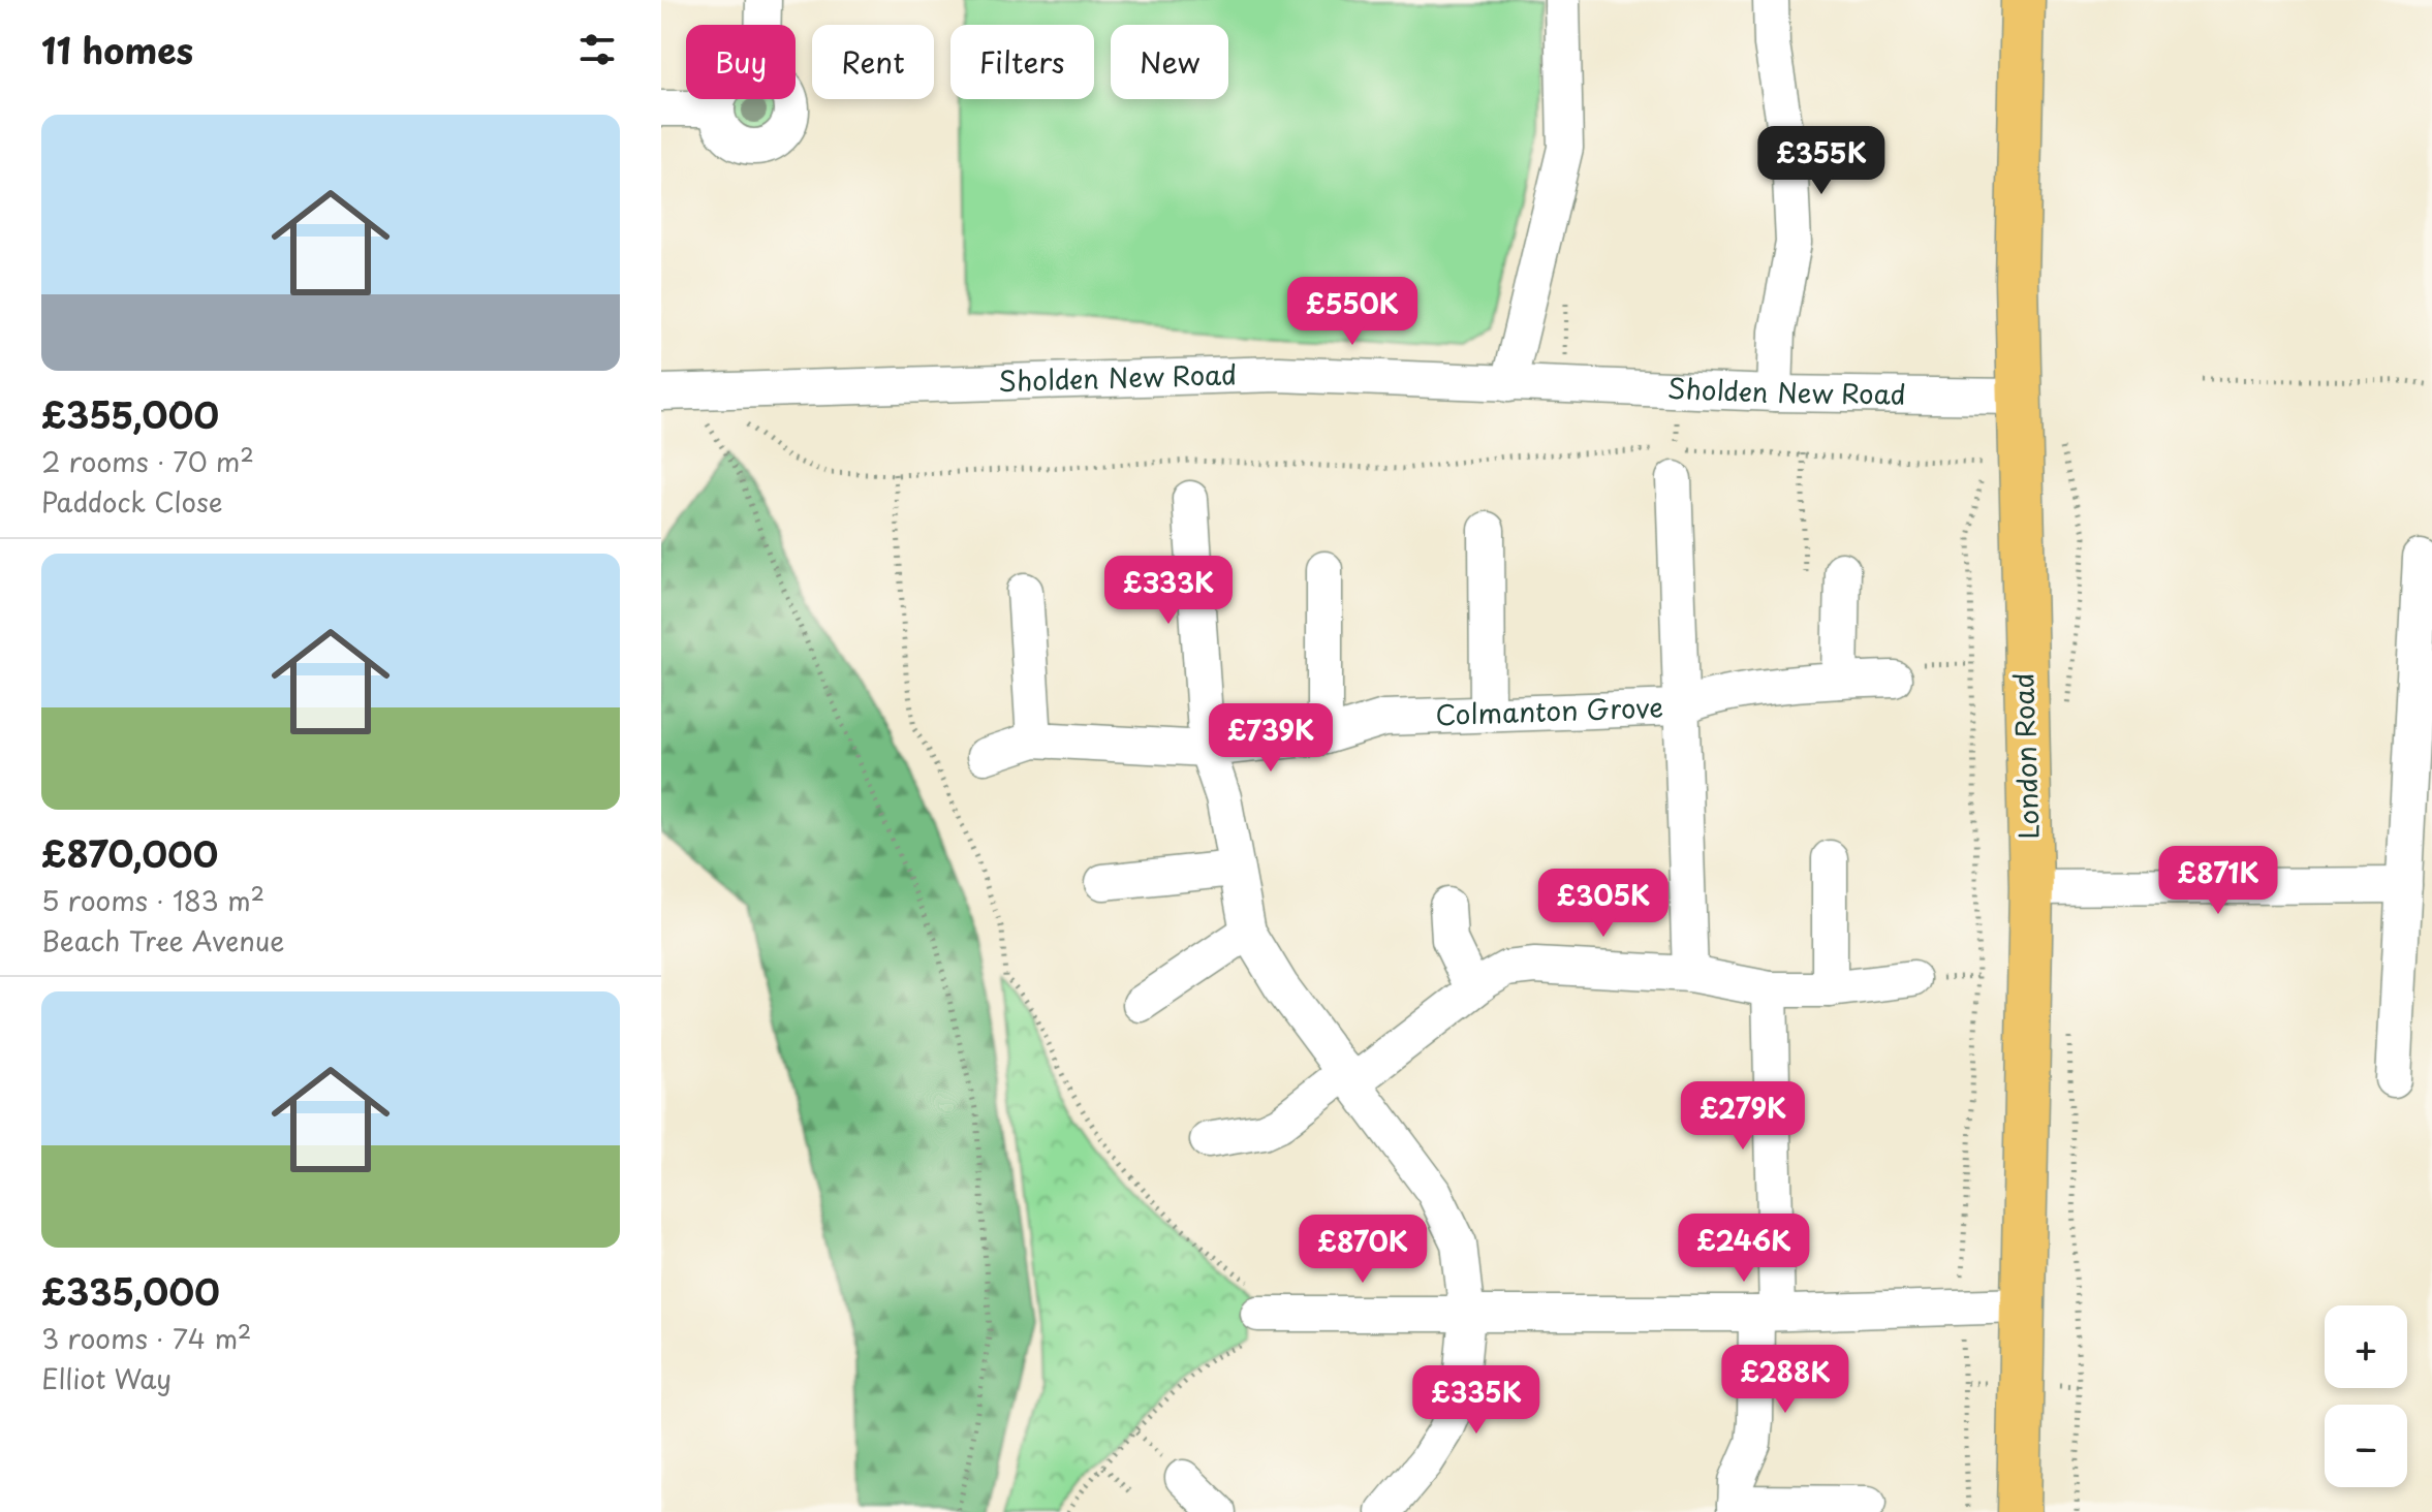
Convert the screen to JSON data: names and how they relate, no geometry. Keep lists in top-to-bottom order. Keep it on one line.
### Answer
{"streets":{"main road":["London Road"],"street":["Sholden New Road","Colmanton Grove"]},"crossings":[["Sholden New Road","London Road"]],"page":{"heading":"11 homes","chip":["Buy","Rent","Filters","New"],"list":[{"name":"£355,000","note":"2 rooms · 70 m² · Paddock Close"},{"name":"£870,000","note":"5 rooms · 183 m² · Beach Tree Avenue"},{"name":"£335,000","note":"3 rooms · 74 m² · Elliot Way"}],"price":["£355K","£550K","£333K","£739K","£871K","£305K","£279K","£246K","£870K","£288K","£335K"],"map_buttons":["+","−"]}}
